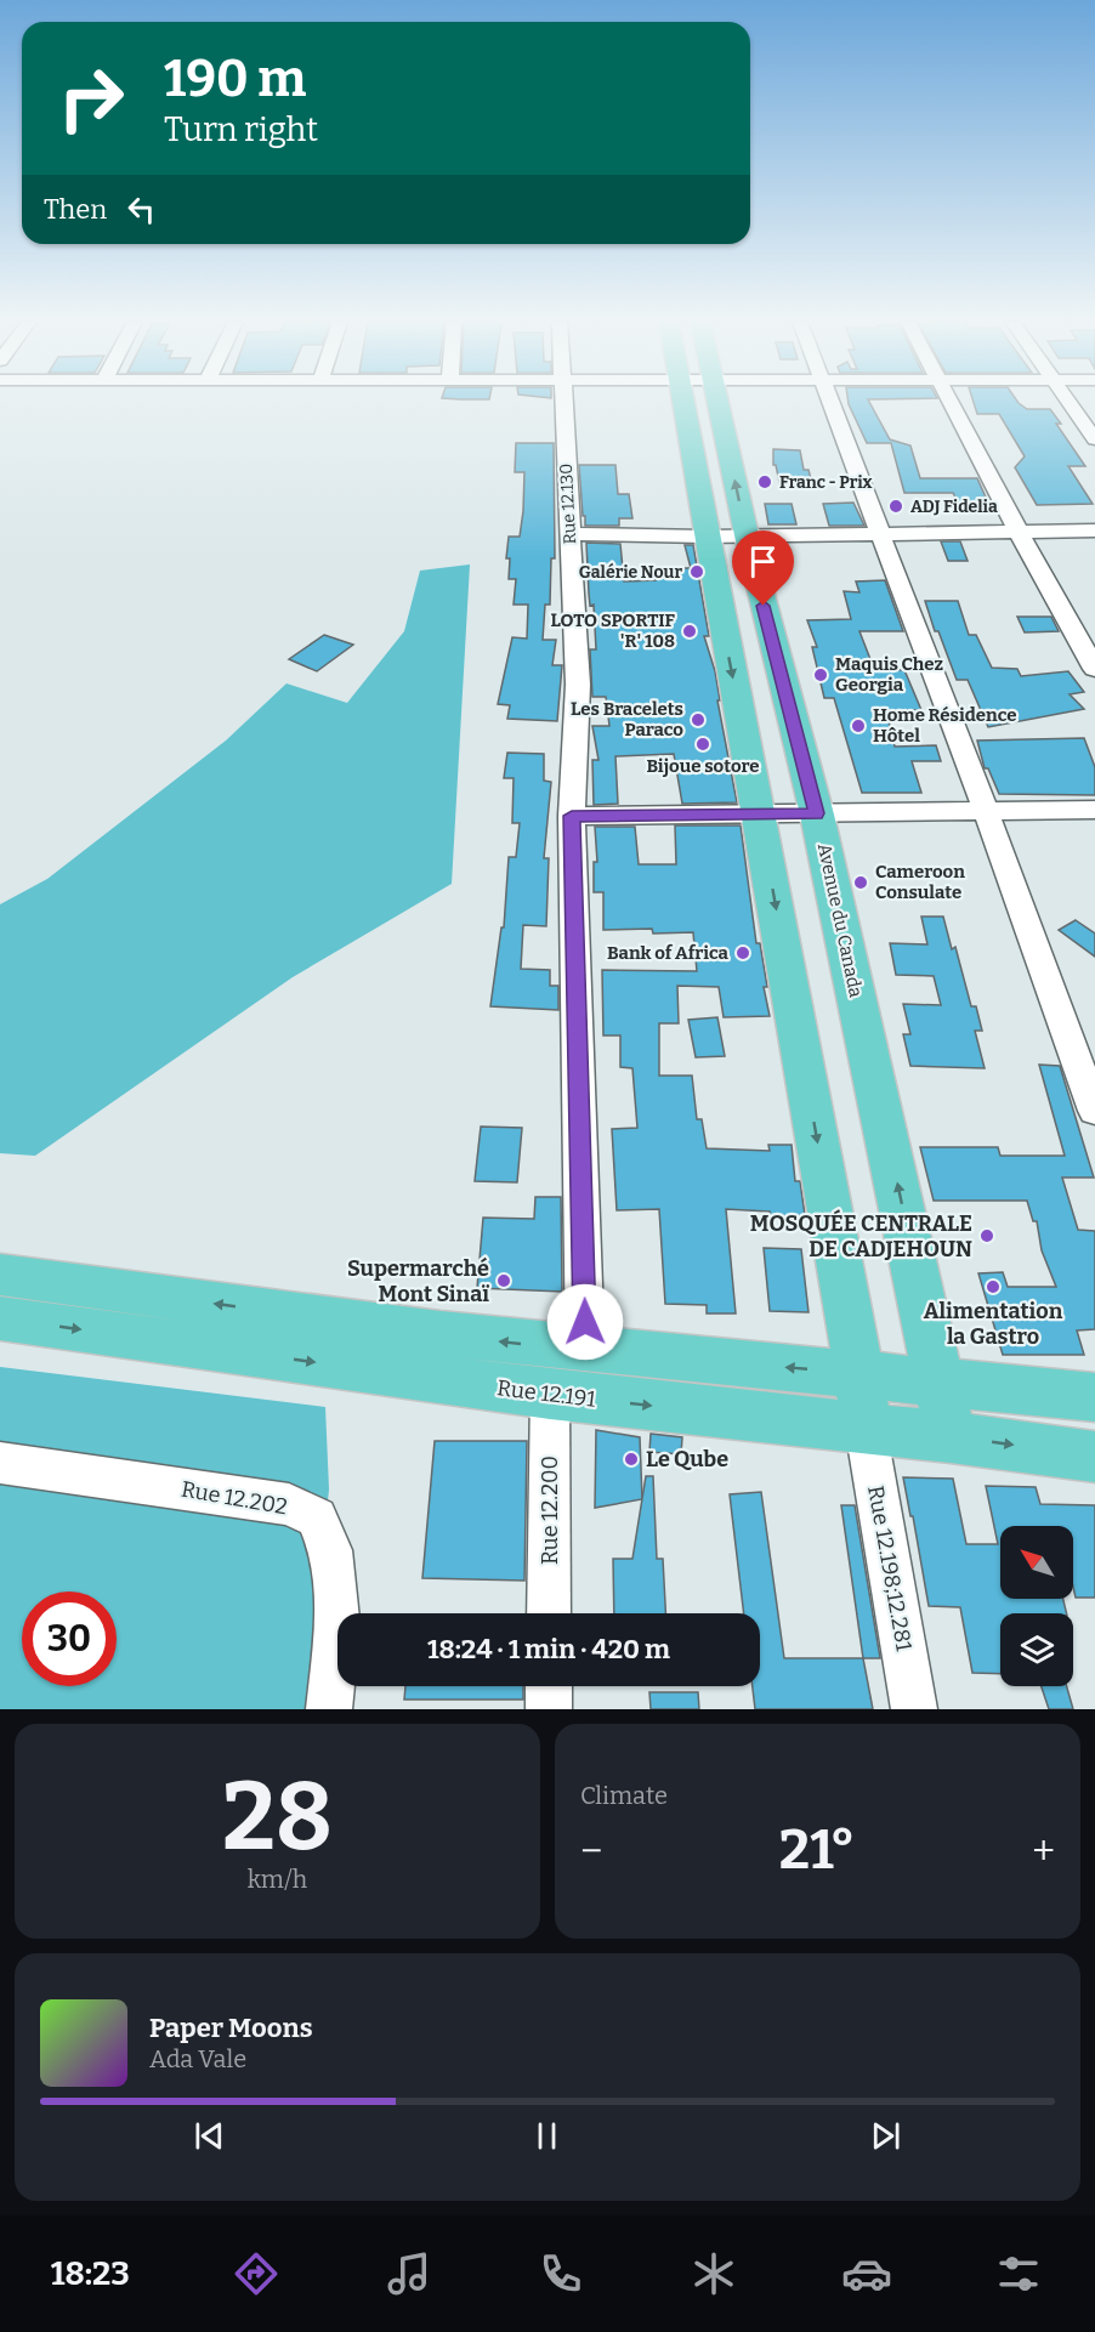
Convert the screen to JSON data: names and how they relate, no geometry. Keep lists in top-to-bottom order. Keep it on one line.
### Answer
{"streets":{"main road":["Avenue du Canada","Rue 12.191"],"street":["Rue 12.130","Rue 12.202","Rue 12.200","Rue 12.198;12.281"]},"crossings":[["Avenue du Canada","Rue 12.191"],["Avenue du Canada","Rue 12.198;12.281"],["Rue 12.191","Rue 12.200"],["Rue 12.191","Rue 12.198;12.281"]],"places":["Franc - Prix","ADJ Fidelia","Galérie Nour","LOTO SPORTIF 'R' 108","Maquis Chez Georgia","Les Bracelets Paraco","Home Résidence Hôtel","Bijoue sotore","Cameroon Consulate","Bank of Africa","MOSQUÉE CENTRALE DE CADJEHOUN","Supermarché Mont Sinaï","Alimentation la Gastro","Le Qube"],"north":"top left","page":{"turn":["190 m","Turn right"],"then":"Then","limit":"30","trip":"18:24 · 1 min · 420 m","tile":[["28","km/h"],"Climate"],"heat":["−","21°","+"],"song":["Paper Moons","Ada Vale"],"tabs":"18:23"}}
